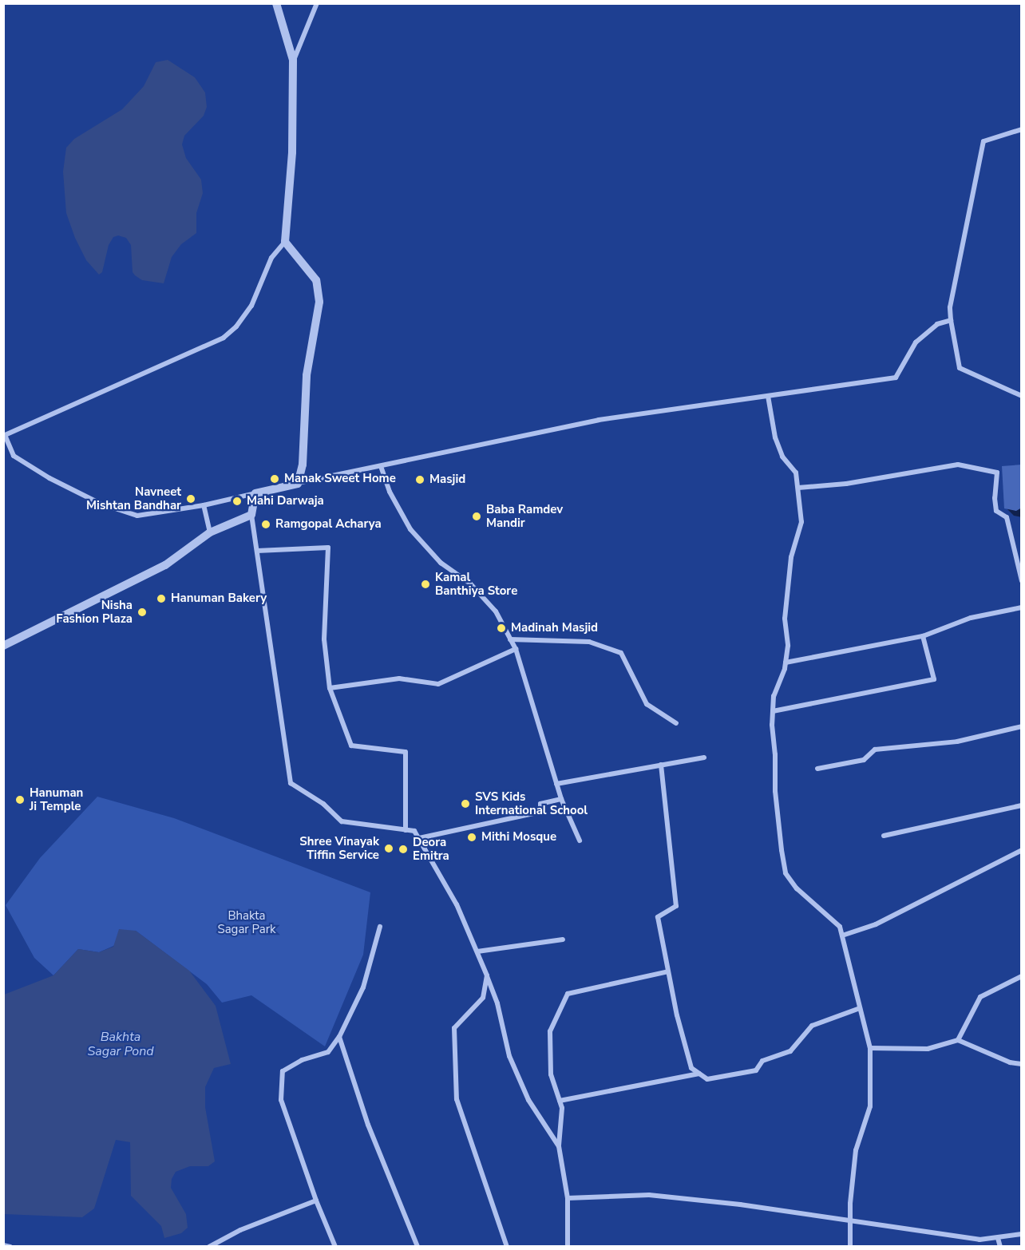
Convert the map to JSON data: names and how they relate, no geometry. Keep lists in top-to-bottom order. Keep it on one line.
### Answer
{"water":["Bakhta Sagar Pond"],"parks":["Bhakta Sagar Park"],"places":["Manak Sweet Home","Masjid","Navneet Mishtan Bandhar","Mahi Darwaja","Baba Ramdev Mandir","Ramgopal Acharya","Kamal Banthiya Store","Hanuman Bakery","Nisha Fashion Plaza","Madinah Masjid","Hanuman Ji Temple","SVS Kids International School","Mithi Mosque","Shree Vinayak Tiffin Service","Deora Emitra"]}
